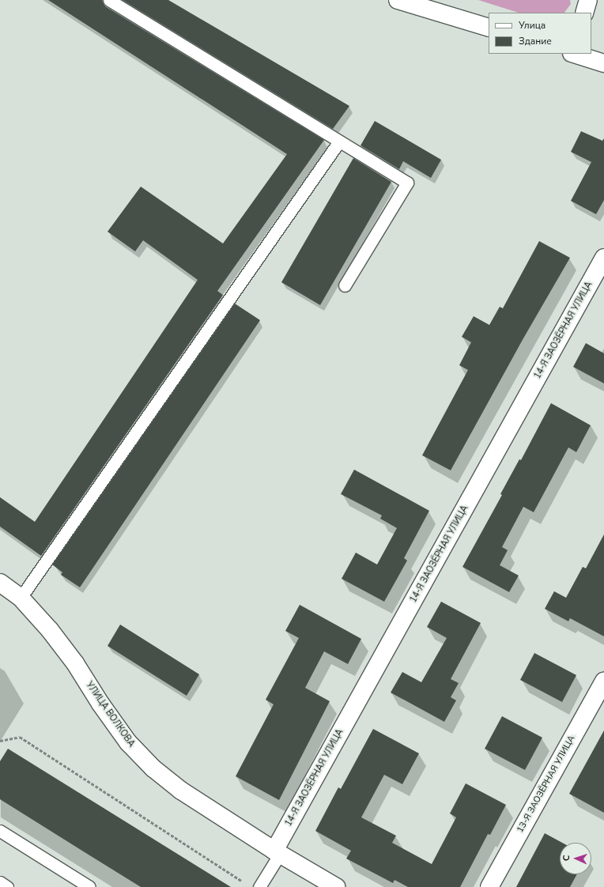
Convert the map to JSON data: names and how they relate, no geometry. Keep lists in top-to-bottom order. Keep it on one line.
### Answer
{"streets":{"street":["14-Я ЗАОЗЁРНАЯ УЛИЦА","УЛИЦА ВОЛКОВА","13-Я ЗАОЗЁРНАЯ УЛИЦА"]},"crossings":[["14-Я ЗАОЗЁРНАЯ УЛИЦА","УЛИЦА ВОЛКОВА"]],"legend":["Улица","Здание"],"north":"left"}
